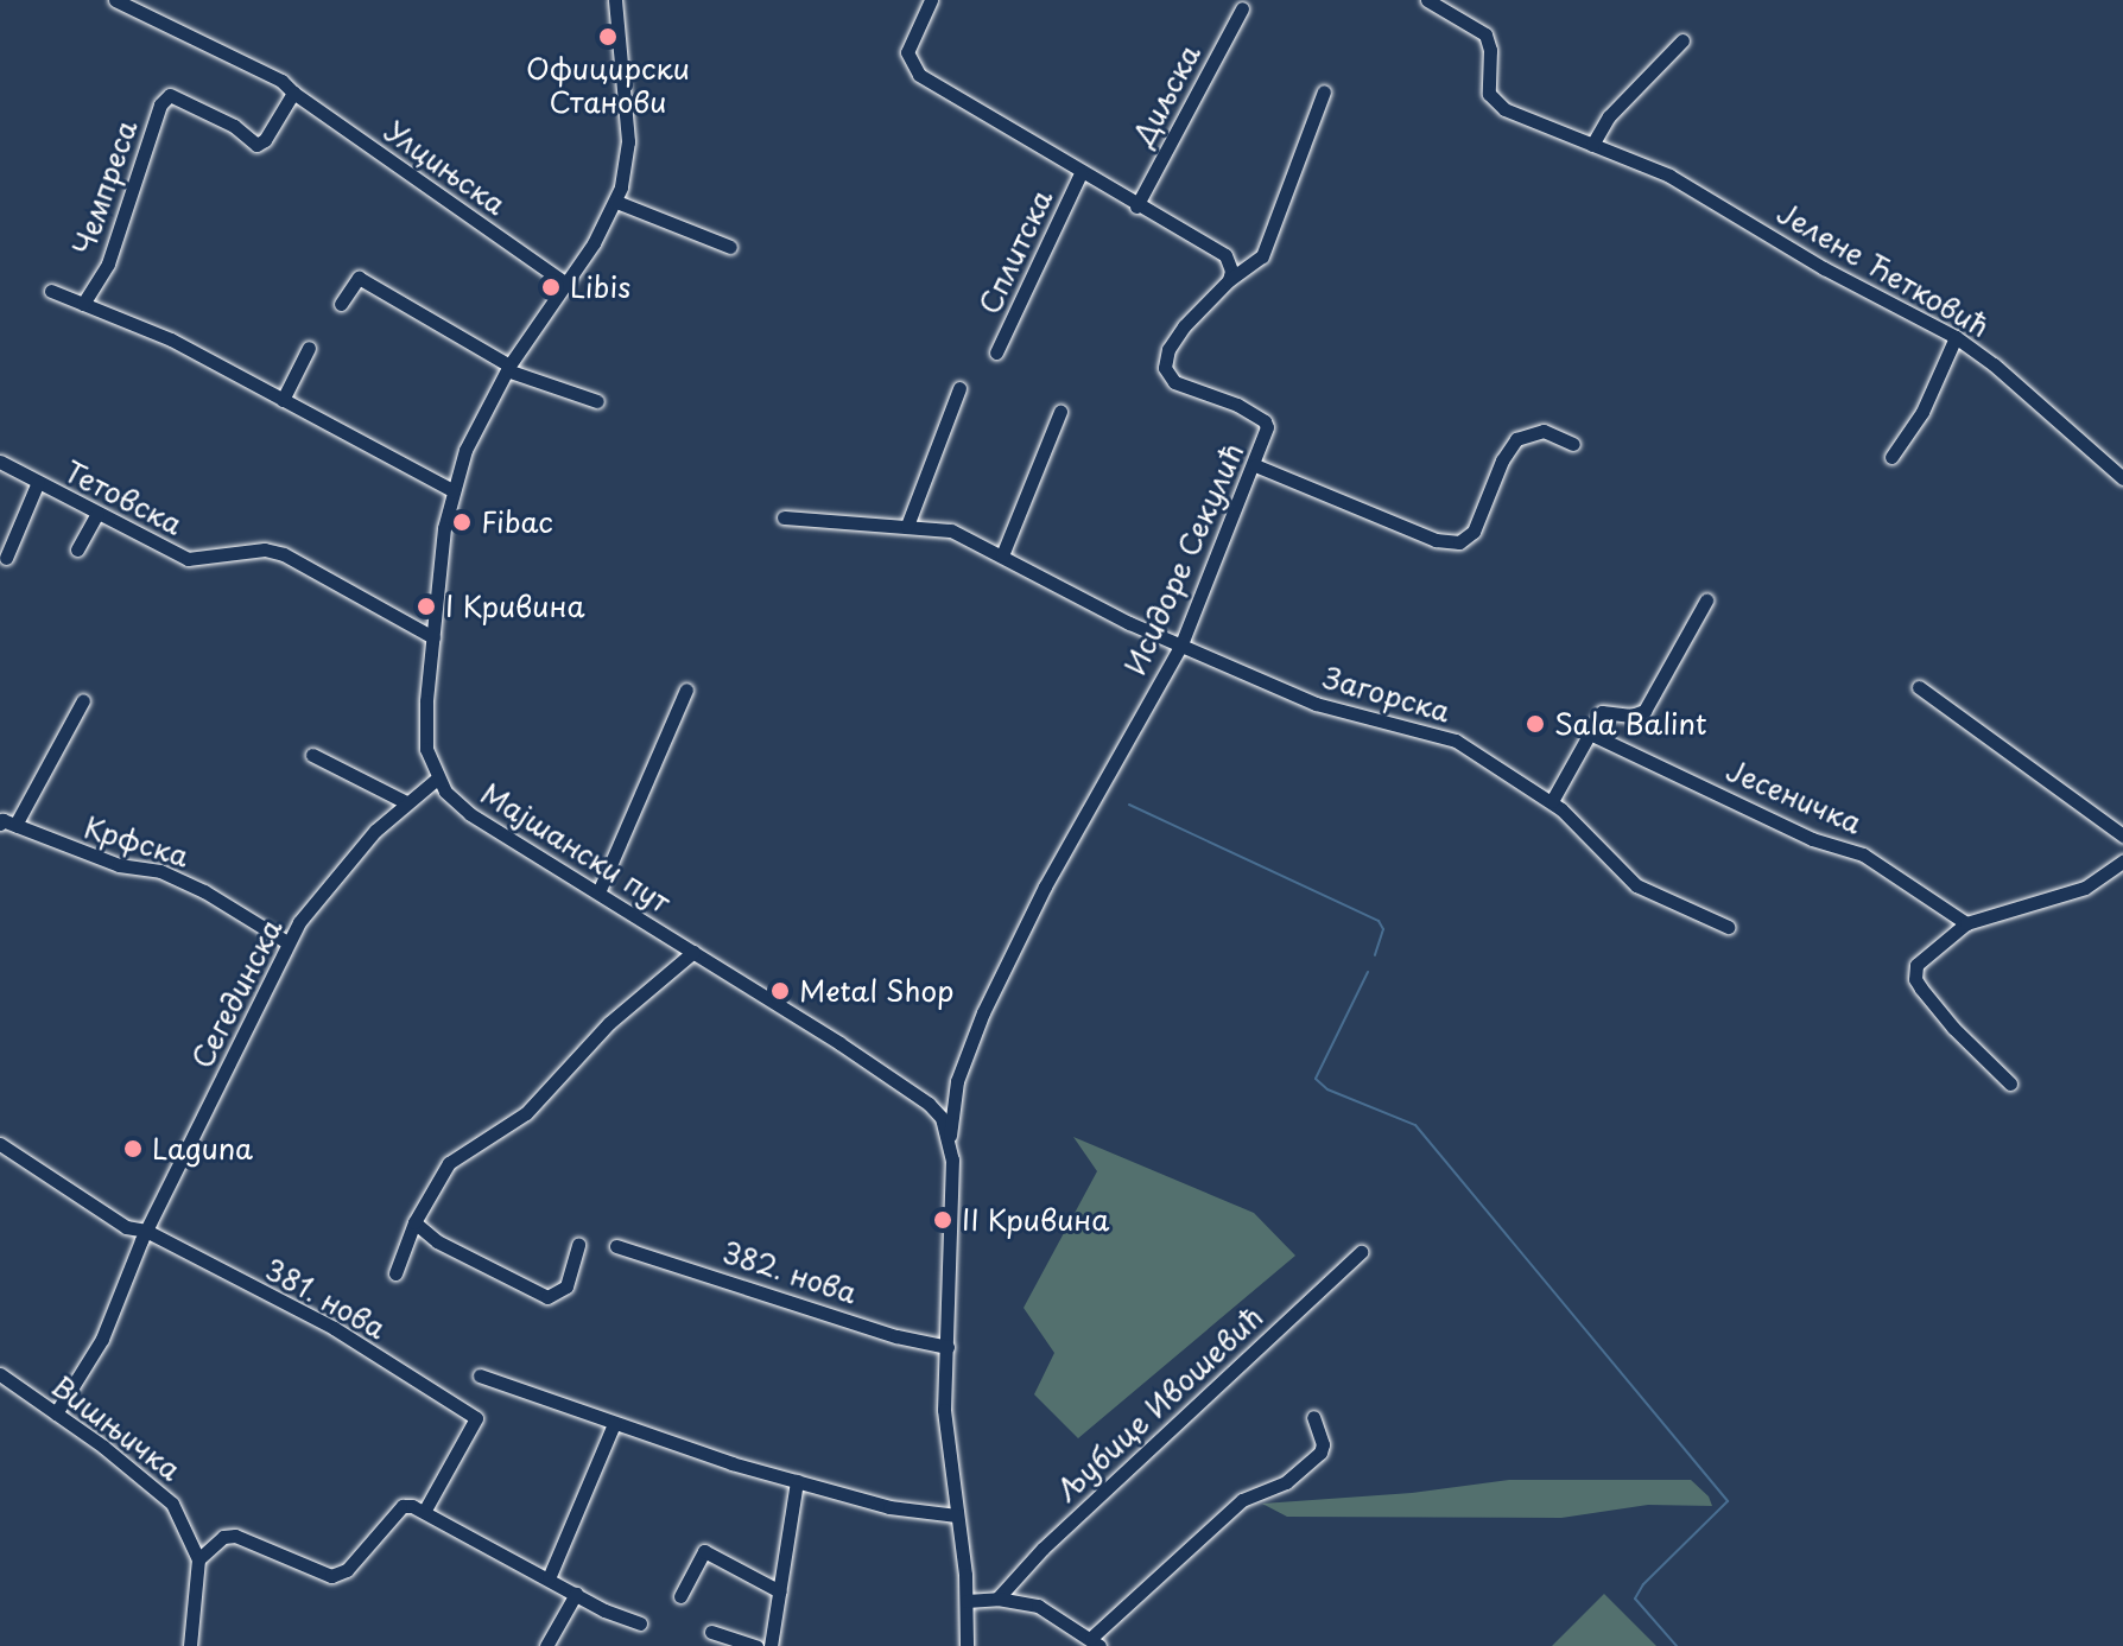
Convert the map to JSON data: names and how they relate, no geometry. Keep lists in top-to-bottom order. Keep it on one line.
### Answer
{"streets":{"street":["Диљска","Улцињска","Чемпреса","Сплитска","Јелене Ћетковић","Тетовска","Исидоре Секулић","Загорска","Јесеничка","Крфска","Мајшански пут","Сегединска","382. нова","381. нова","Љубице Ивошевић","Вишњичка"]},"crossings":[["Улцињска","Чемпреса"],["Улцињска","Мајшански пут"],["Тетовска","Мајшански пут"],["Исидоре Секулић","Загорска"],["Исидоре Секулић","Мајшански пут"],["Крфска","Сегединска"],["Мајшански пут","Сегединска"],["Сегединска","381. нова"],["Сегединска","Вишњичка"]],"places":["Официрски Станови","Libis","Fibac","I Кривина","Sala Balint","Metal Shop","Laguna","II Кривина"]}
